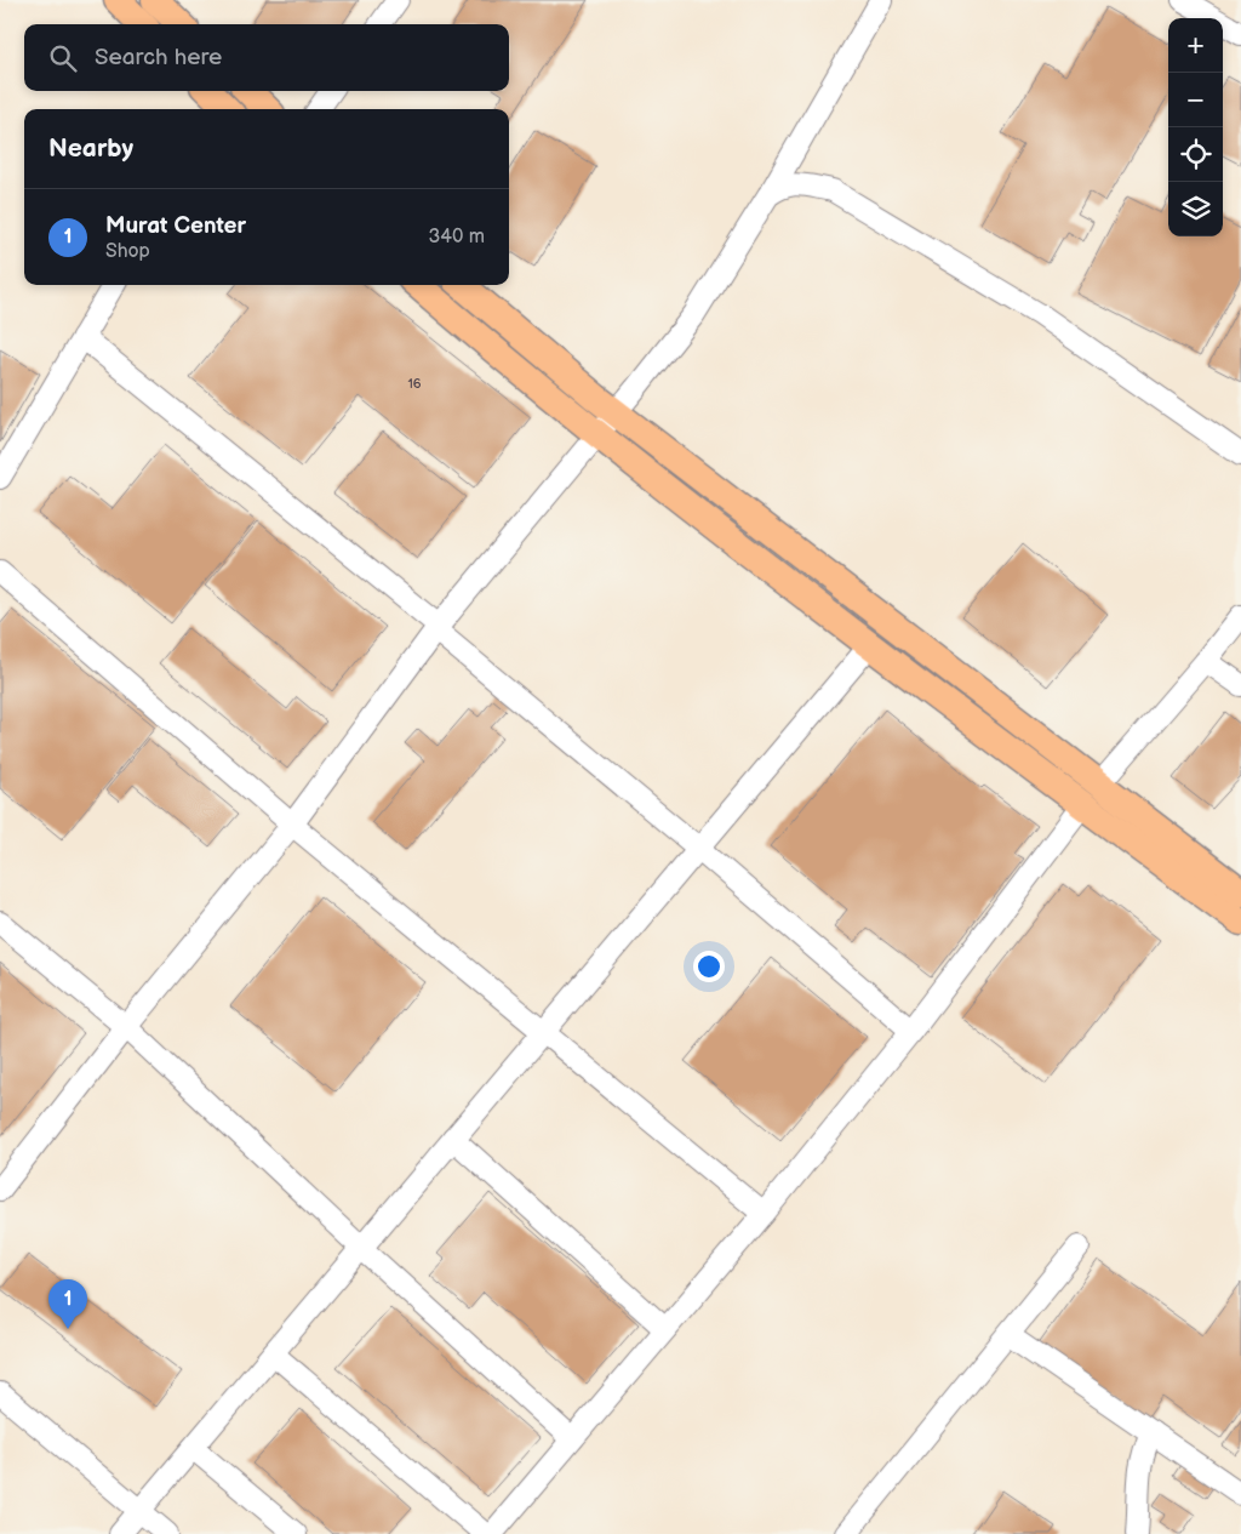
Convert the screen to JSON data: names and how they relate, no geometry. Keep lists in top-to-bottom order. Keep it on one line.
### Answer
{"house_numbers":["16"],"page":{"map_buttons":["+","−"],"search":"Search here","heading":"Nearby","list":[{"mark":"1","name":"Murat Center","note":"Shop","value":"340 m"}],"pins":"1"}}
